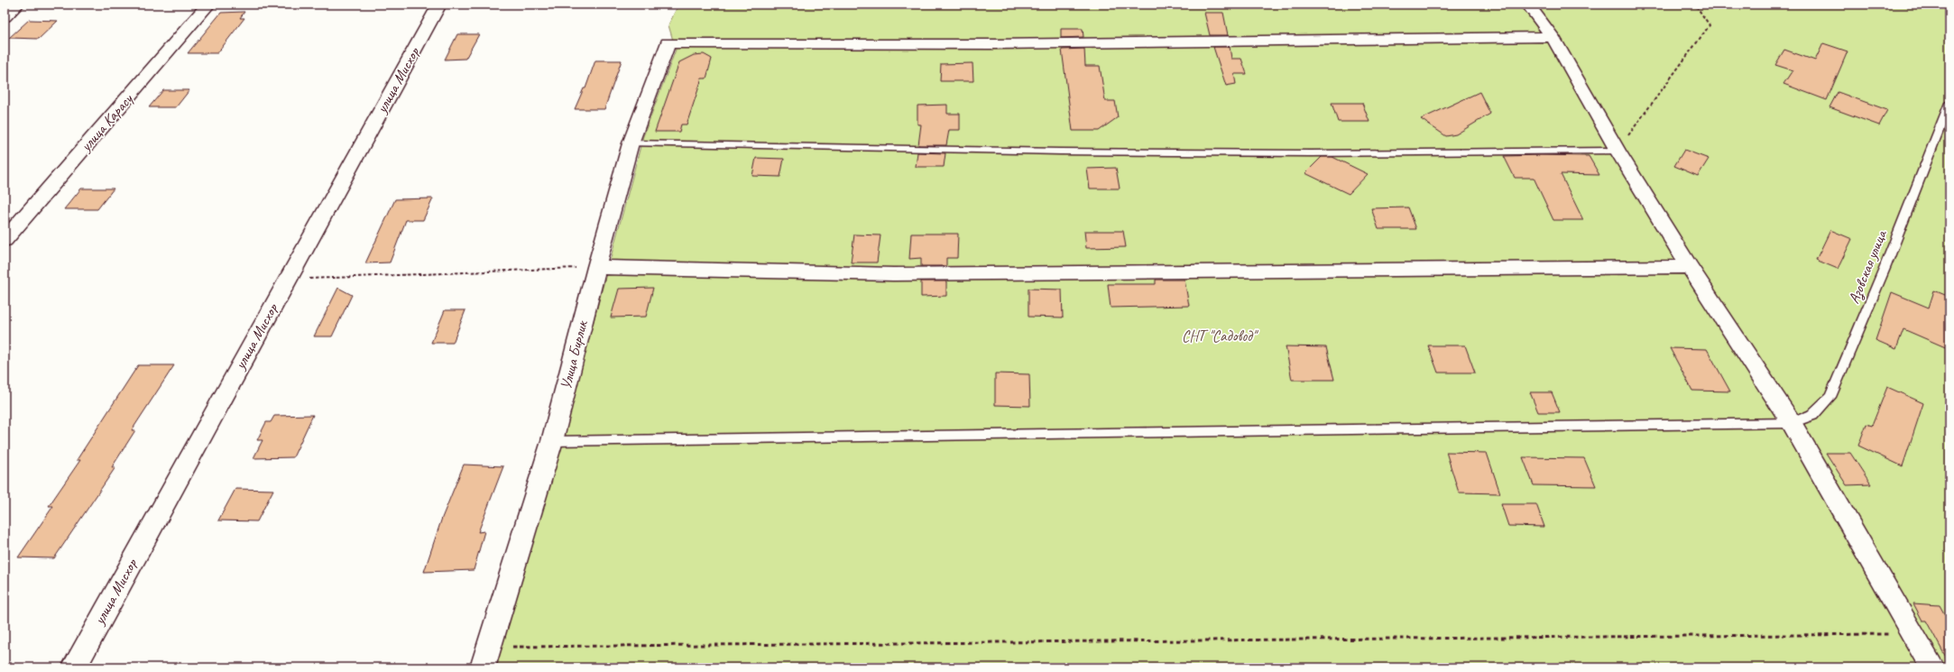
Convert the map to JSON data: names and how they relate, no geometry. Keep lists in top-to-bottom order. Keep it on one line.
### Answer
{"streets":{"street":["улица Мисхор","улица Карасу","Улица Бирлик"],"lane":["Азовская улица"]},"parks":["СНТ \"Садовод\""]}
